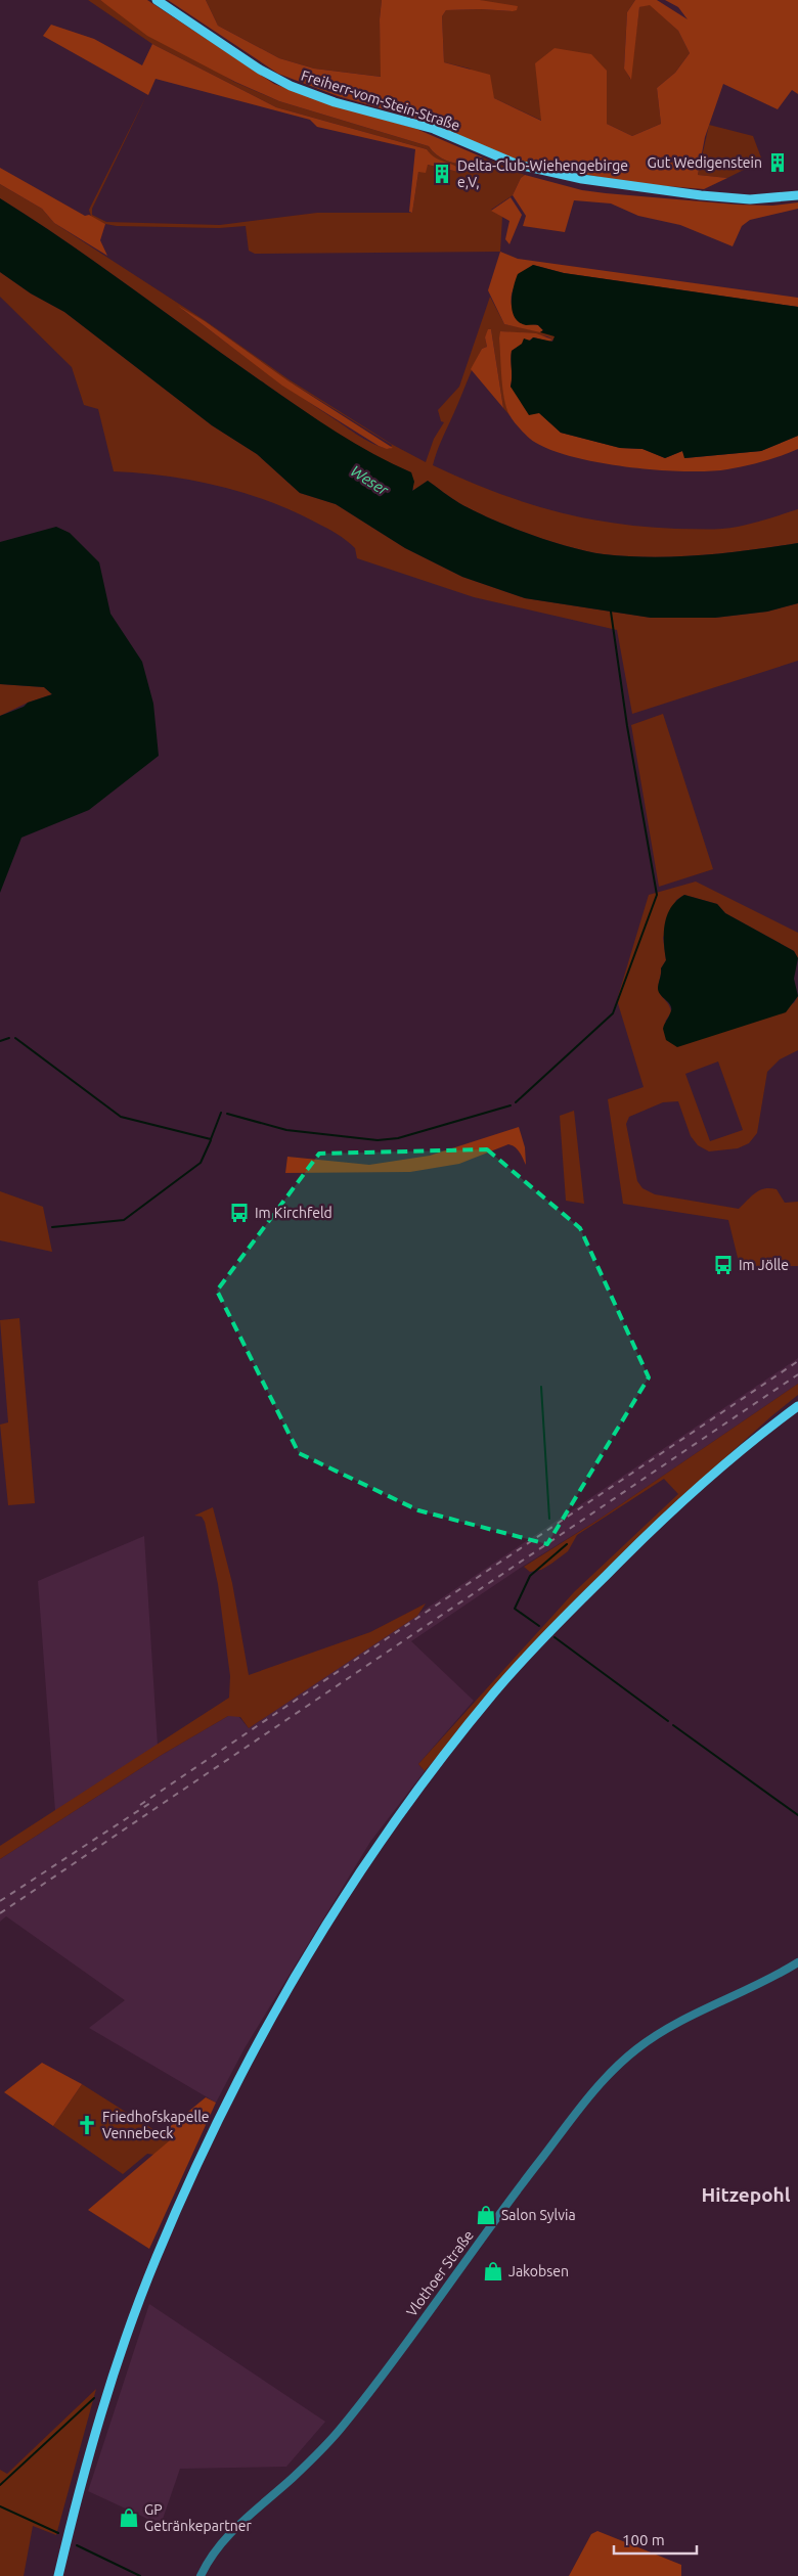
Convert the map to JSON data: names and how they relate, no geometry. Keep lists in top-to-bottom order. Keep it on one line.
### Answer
{"streets":{"main road":["Freiherr-vom-Stein-Straße"],"street":["Vlothoer Straße"]},"districts":["Hitzepohl"],"water":["Weser"],"places":{"building":["Gut Wedigenstein","Delta-Club-Wiehengebirge e,V,"],"bus stop":["Im Kirchfeld","Im Jölle"],"church":["Friedhofskapelle Vennebeck"],"shop":["Salon Sylvia","Jakobsen","GP Getränkepartner"]},"scale_bar":"100 m"}
